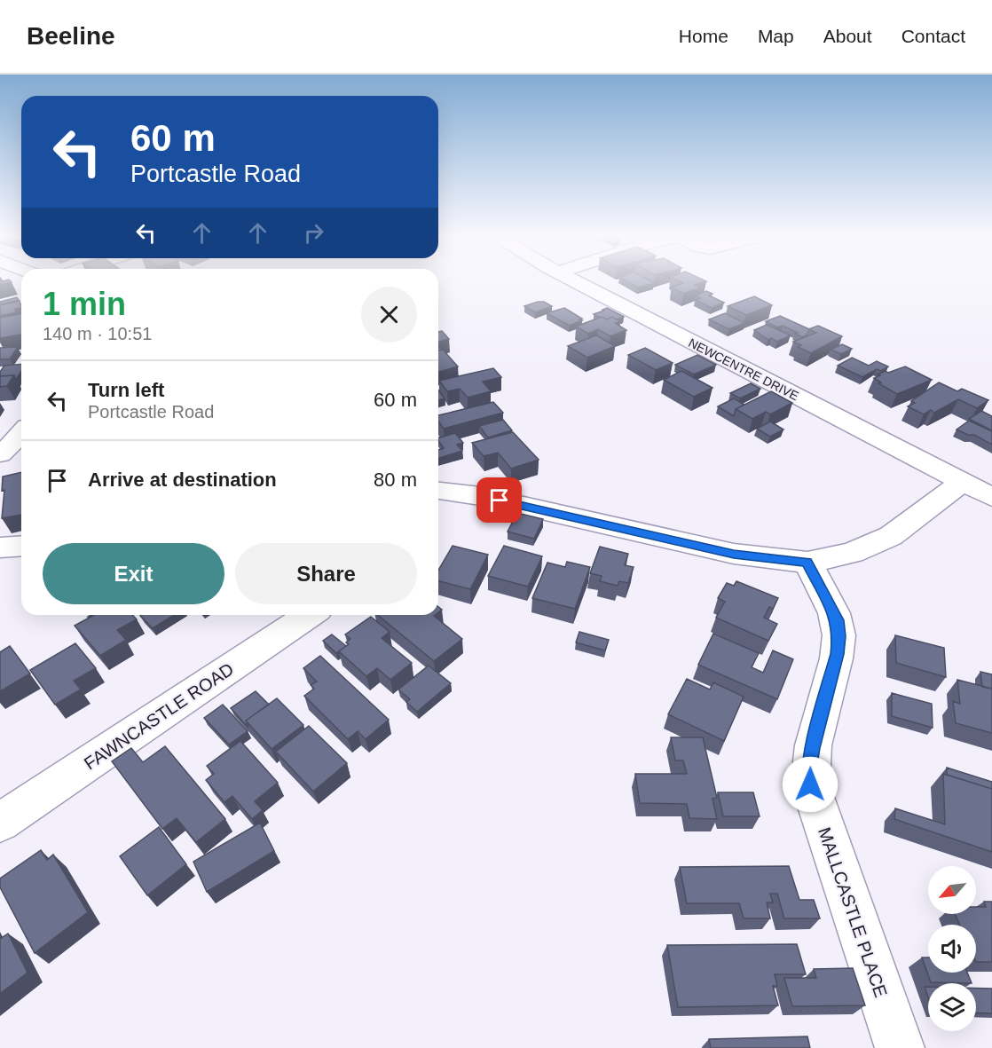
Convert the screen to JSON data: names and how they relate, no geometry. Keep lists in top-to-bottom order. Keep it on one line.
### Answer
{"streets":{"street":["NEWCENTRE DRIVE","FAWNCASTLE ROAD","MALLCASTLE PLACE"]},"north":"bottom left","page":{"header":"Beeline","nav":["Home","Map","About","Contact"],"turn":["60 m","Portcastle Road"],"heading":["1 min","140 m · 10:51"],"list":[{"name":"Turn left","note":"Portcastle Road","value":"60 m"},{"name":"Arrive at destination","value":"80 m"}],"buttons":["Exit","Share"]}}
